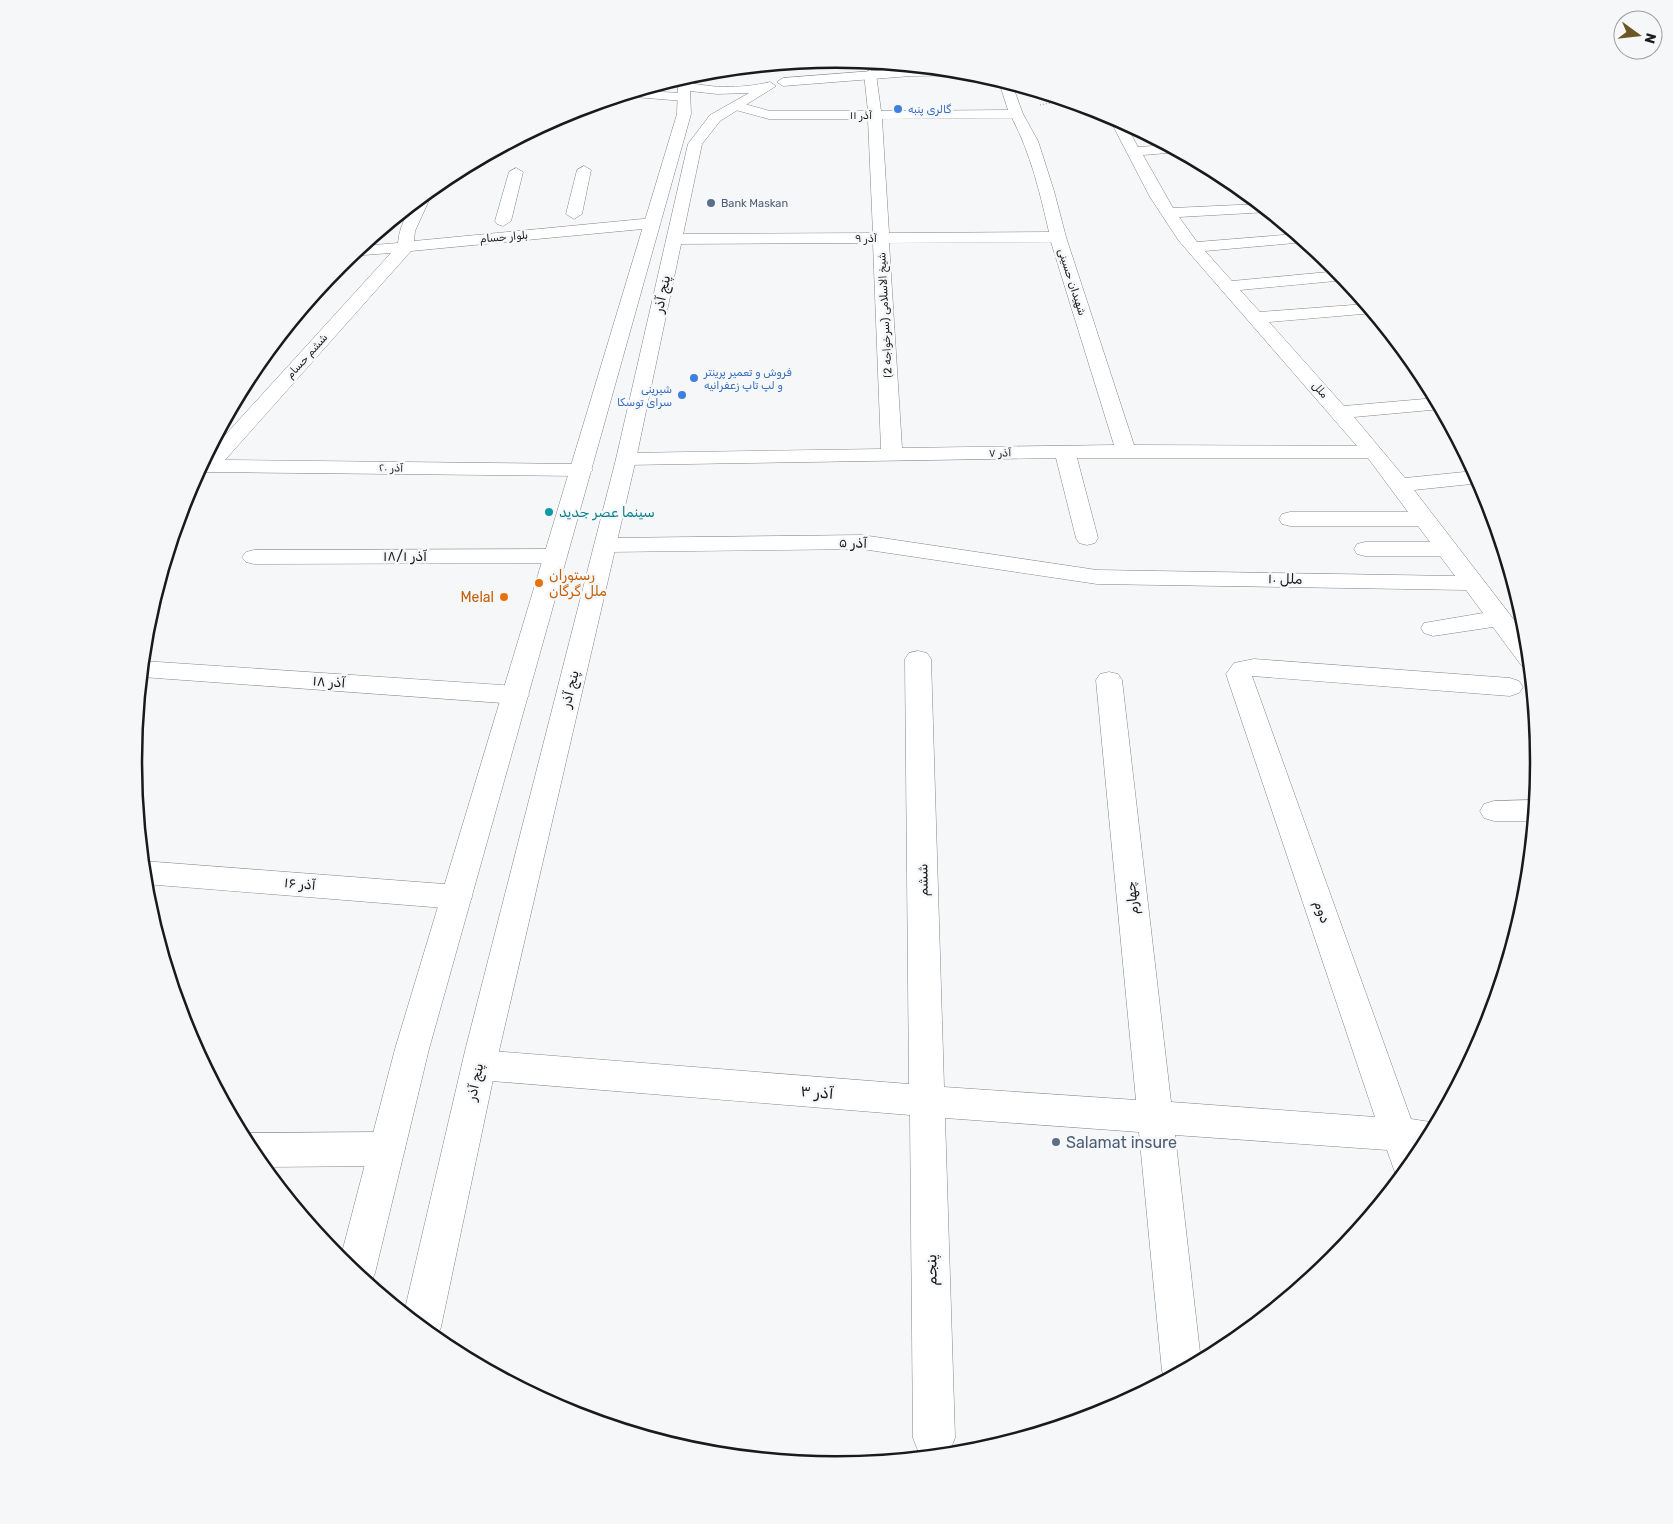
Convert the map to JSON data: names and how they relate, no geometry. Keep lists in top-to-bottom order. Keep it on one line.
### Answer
{"streets":{"street":["آذر ۱۱","بلوار حسام","۹ آذر","شهیدان حسینی","پنج آذر","شیخ الاسلامی (سرخواجه 2)","ششم حسام","ملل","آذر ۷","۲۰ آذر","آذر ۵","۱۸/۱ آذر","۱۰ ملل","۱۸ آذر","ششم","۱۶ آذر","چهارم","دوم","۳ آذر","پنجم"]},"crossings":[["آذر ۱۱","شهیدان حسینی"],["آذر ۱۱","پنج آذر"],["آذر ۱۱","شیخ الاسلامی (سرخواجه 2)"],["بلوار حسام","پنج آذر"],["بلوار حسام","ششم حسام"],["۹ آذر","شهیدان حسینی"],["۹ آذر","پنج آذر"],["۹ آذر","شیخ الاسلامی (سرخواجه 2)"],["شهیدان حسینی","آذر ۷"],["پنج آذر","آذر ۷"],["پنج آذر","۲۰ آذر"],["پنج آذر","آذر ۵"],["پنج آذر","۱۸/۱ آذر"],["پنج آذر","۱۸ آذر"],["پنج آذر","۱۶ آذر"],["پنج آذر","۳ آذر"],["شیخ الاسلامی (سرخواجه 2)","آذر ۷"],["ملل","آذر ۷"],["ملل","۱۰ ملل"],["آذر ۵","۱۰ ملل"],["ششم","۳ آذر"],["ششم","پنجم"],["چهارم","۳ آذر"],["دوم","۳ آذر"],["۳ آذر","پنجم"]],"places":["گالری پنبه","Bank Maskan","فروش و تعمیر پرینتر و لپ تاپ زعفرانیه","شیرینی سرای توسکا","سینما عصر جدید","رستوران ملل گرگان","Melal","Salamat insure"],"north":"right"}
